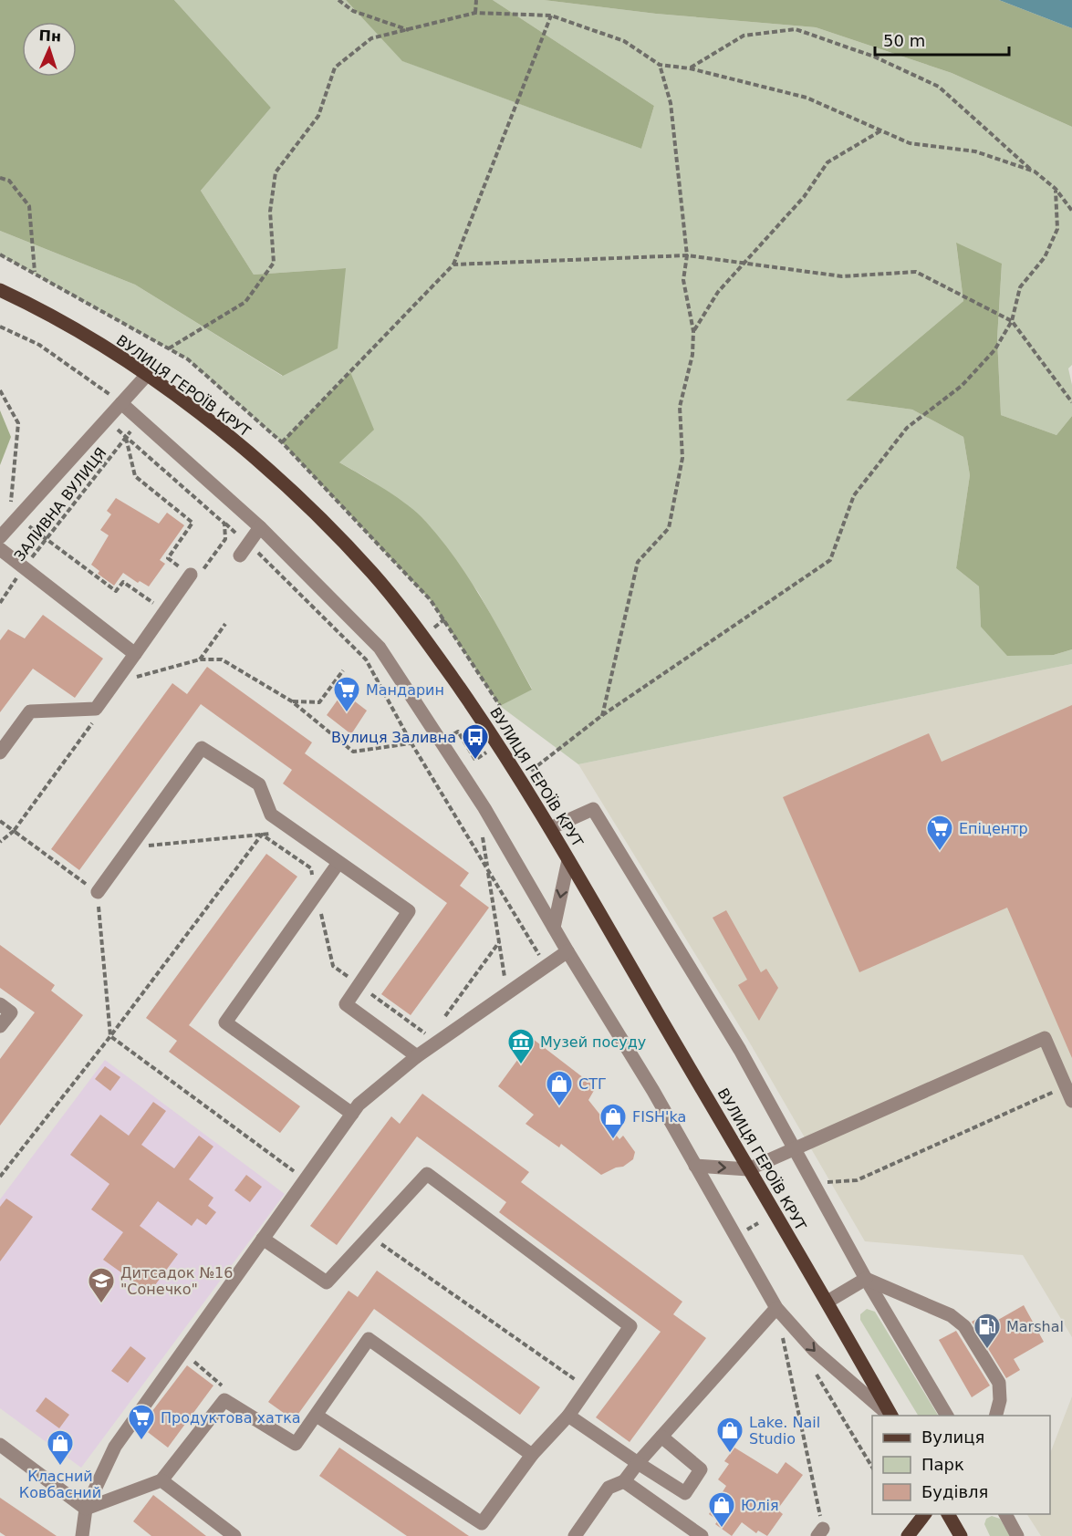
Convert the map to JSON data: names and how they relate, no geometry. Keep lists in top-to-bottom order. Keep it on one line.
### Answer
{"streets":{"main road":["ВУЛИЦЯ ГЕРОЇВ КРУТ"],"path":["ЗАЛИВНА ВУЛИЦЯ"]},"places":{"supermarket":["Мандарин","Епіцентр","Продуктова хатка"],"bus stop":["Вулиця Заливна"],"museum":["Музей посуду"],"shop":["СТГ","FISH'ka","Lake. Nail Studio","Класний Ковбасний","Юлія"],"school or university":["Дитсадок №16 \"Сонечко\""],"fuel station":["Marshal"]},"legend":["Вулиця","Парк","Будівля"],"scale_bar":"50 m","north":"top"}
